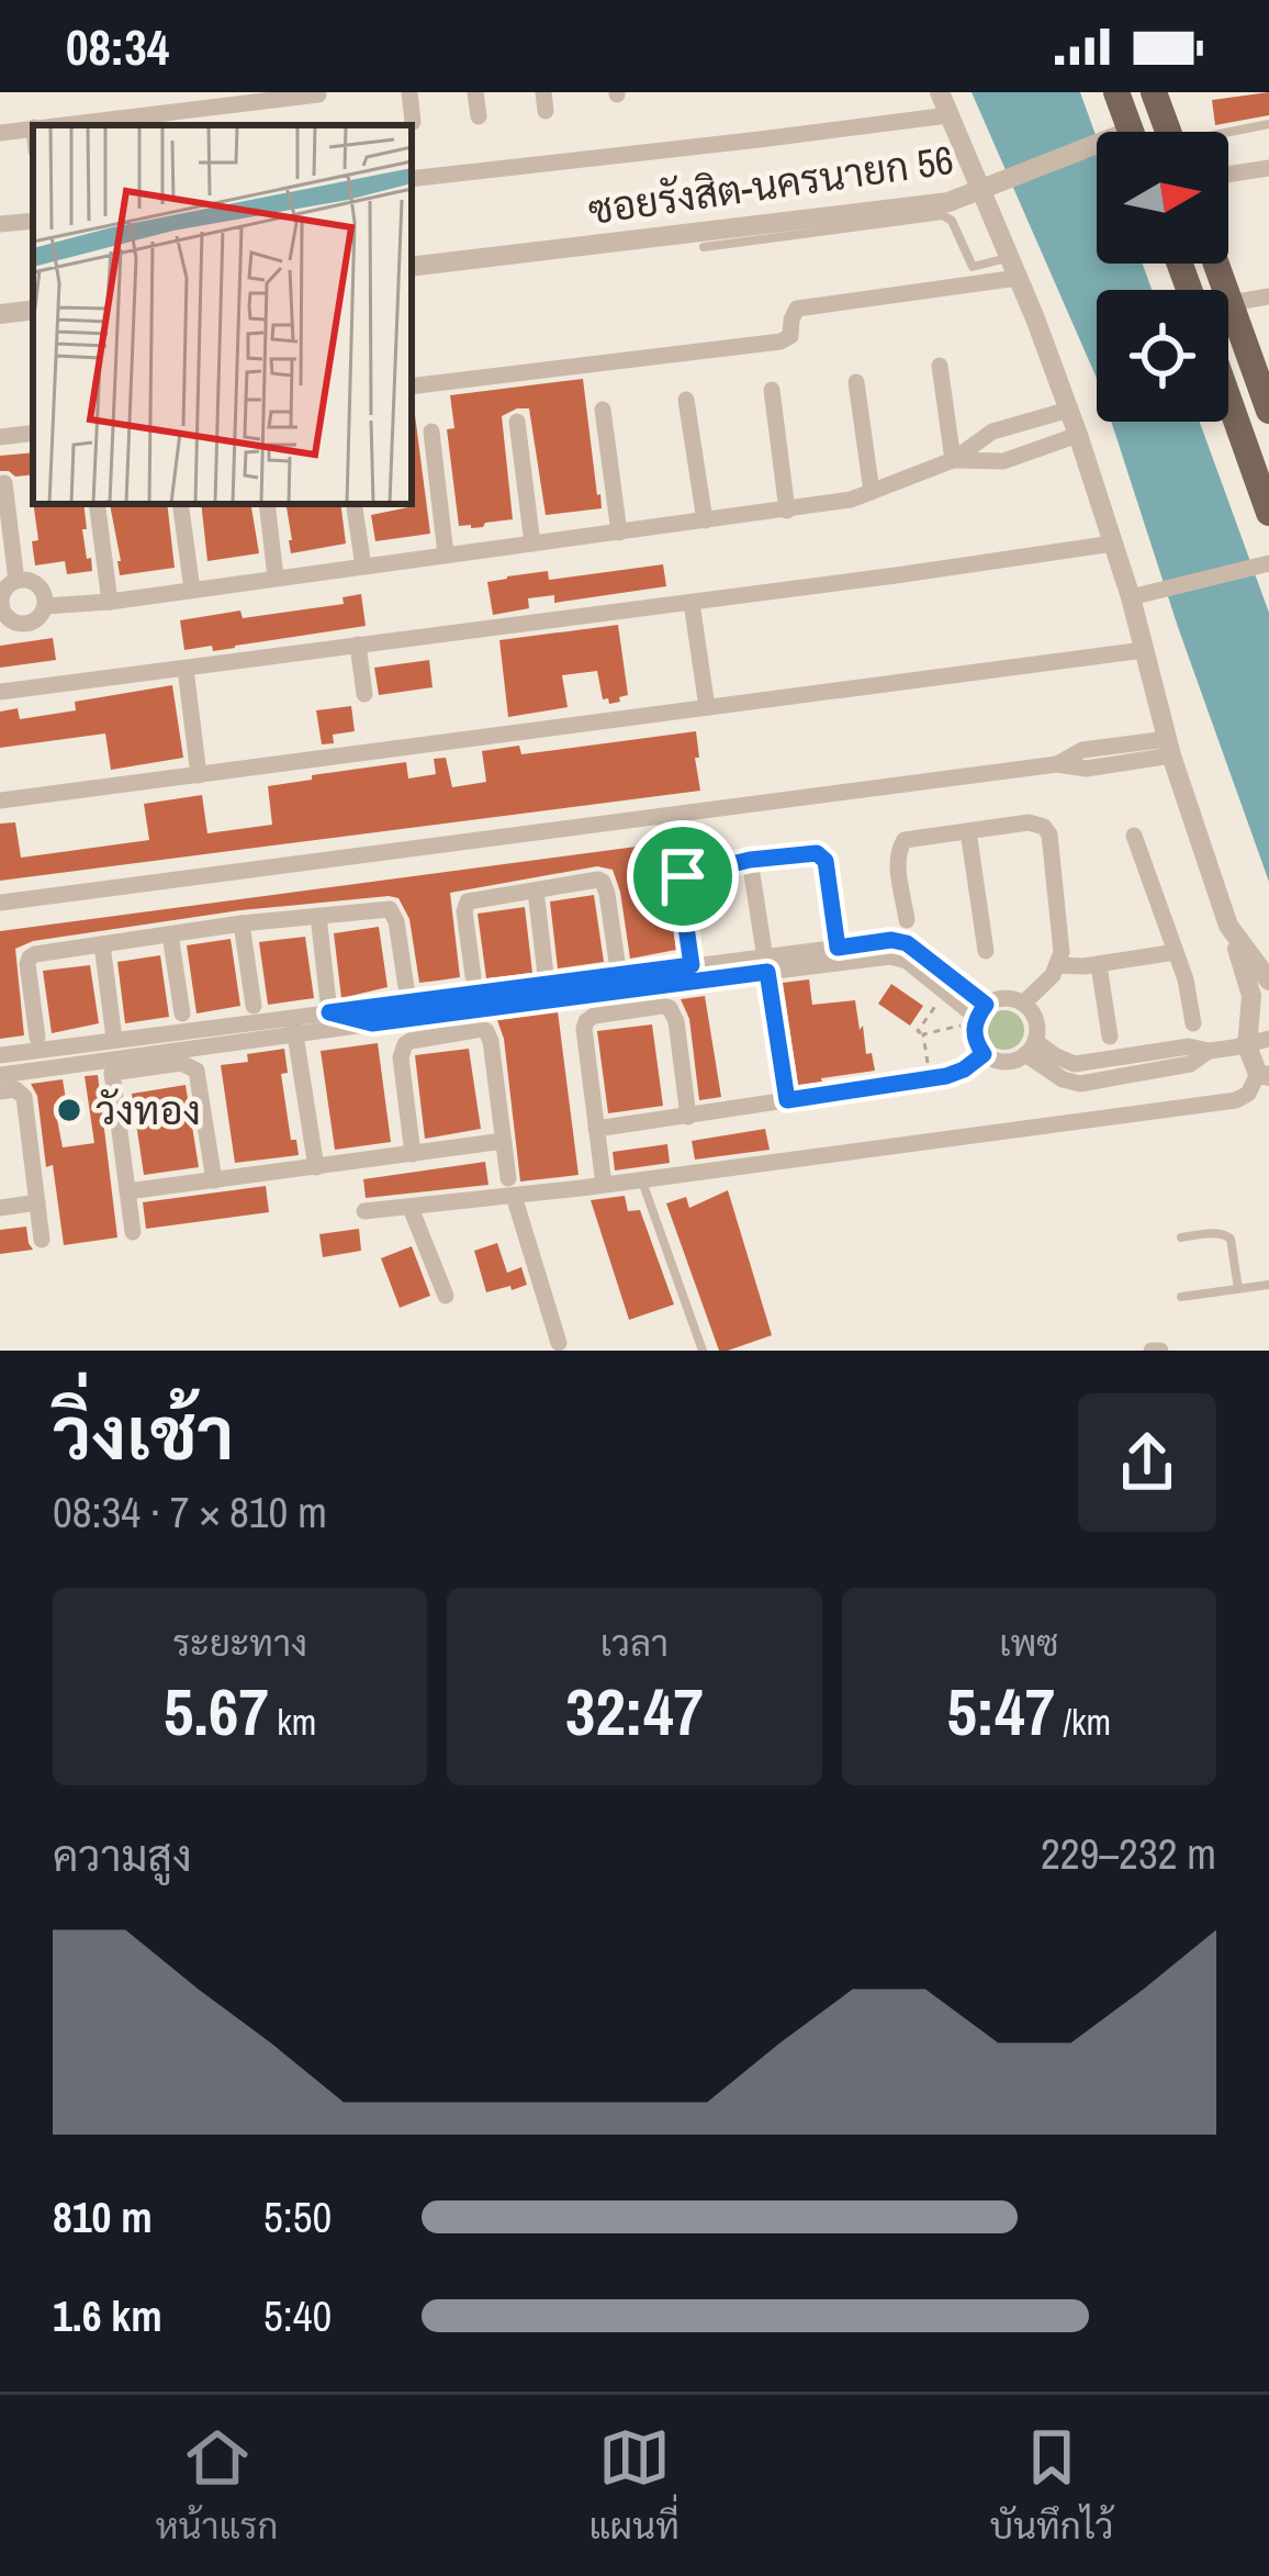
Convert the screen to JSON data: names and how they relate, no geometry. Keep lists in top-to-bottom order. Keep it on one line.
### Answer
{"streets":{"street":["ซอยรังสิต-นครนายก 56"]},"places":["วังทอง"],"north":"right","page":{"status":"08:34","heading":["วิ่งเช้า","08:34 · 7 × 810 m"],"stats":[["ระยะทาง","5.67 km"],["เวลา","32:47"],["เพซ","5:47 /km"]],"chart":["ความสูง","229–232 m"],"list":[{"name":"810 m","note":"5:50"},{"name":"1.6 km","note":"5:40"}],"tabs":["หน้าแรก","แผนที่","บันทึกไว้"]}}
